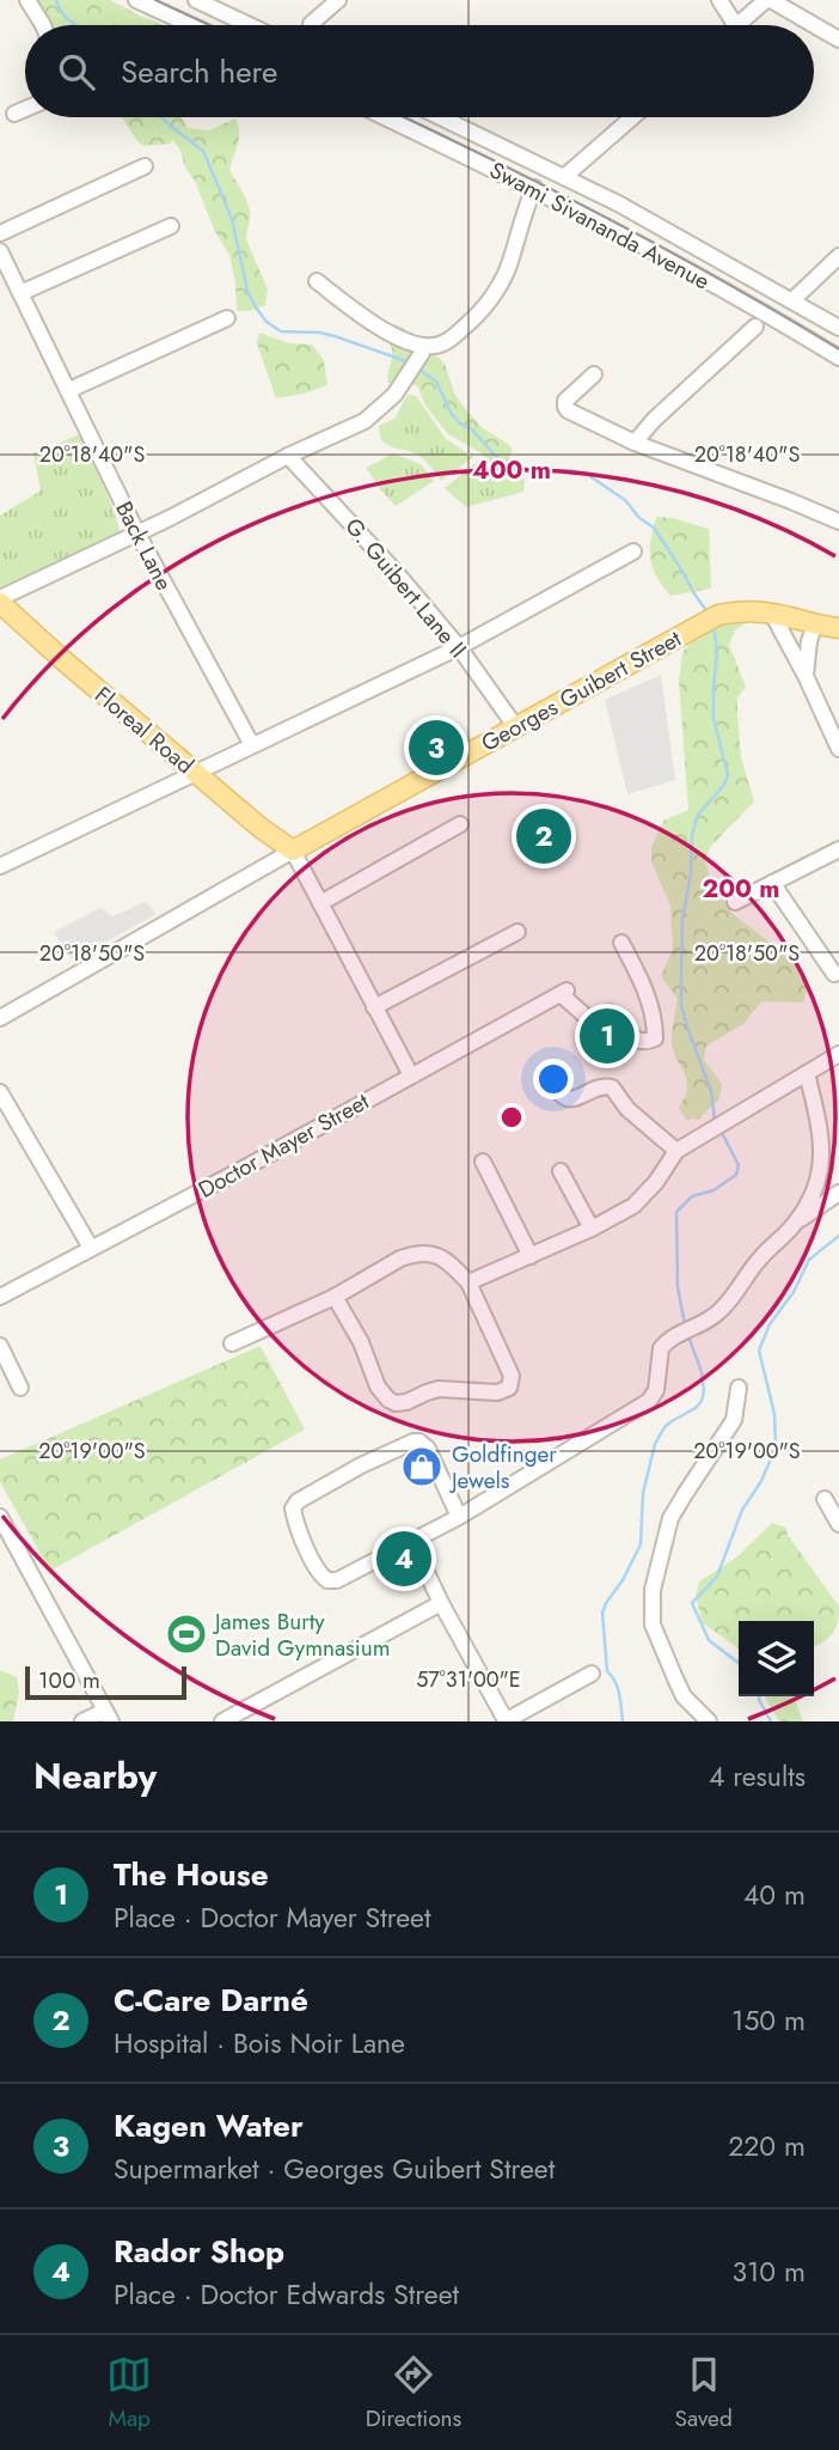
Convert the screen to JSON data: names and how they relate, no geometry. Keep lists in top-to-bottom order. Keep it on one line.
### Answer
{"streets":{"main road":["Georges Guibert Street","Floreal Road"],"street":["Swami Sivananda Avenue","Back Lane","G. Guibert Lane II","Doctor Mayer Street"]},"crossings":[["G. Guibert Lane II","Georges Guibert Street"],["Georges Guibert Street","Floreal Road"]],"places":{"shop":["Goldfinger Jewels"],"sports":["James Burty David Gymnasium"]},"scale_bar":"100 m","page":{"search":"Search here","pins":["3","2","1","4"],"scale":"100 m","heading":["Nearby","4 results"],"list":[{"mark":"1","name":"The House","note":"Place · Doctor Mayer Street","value":"40 m"},{"mark":"2","name":"C-Care Darné","note":"Hospital · Bois Noir Lane","value":"150 m"},{"mark":"3","name":"Kagen Water","note":"Supermarket · Georges Guibert Street","value":"220 m"},{"mark":"4","name":"Rador Shop","note":"Place · Doctor Edwards Street","value":"310 m"}],"nav":["Map","Directions","Saved"]},"coordinates":["20°18'40\"S","20°18'50\"S","20°19'00\"S","57°31'00\"E"],"rings":["400 m","200 m"]}
